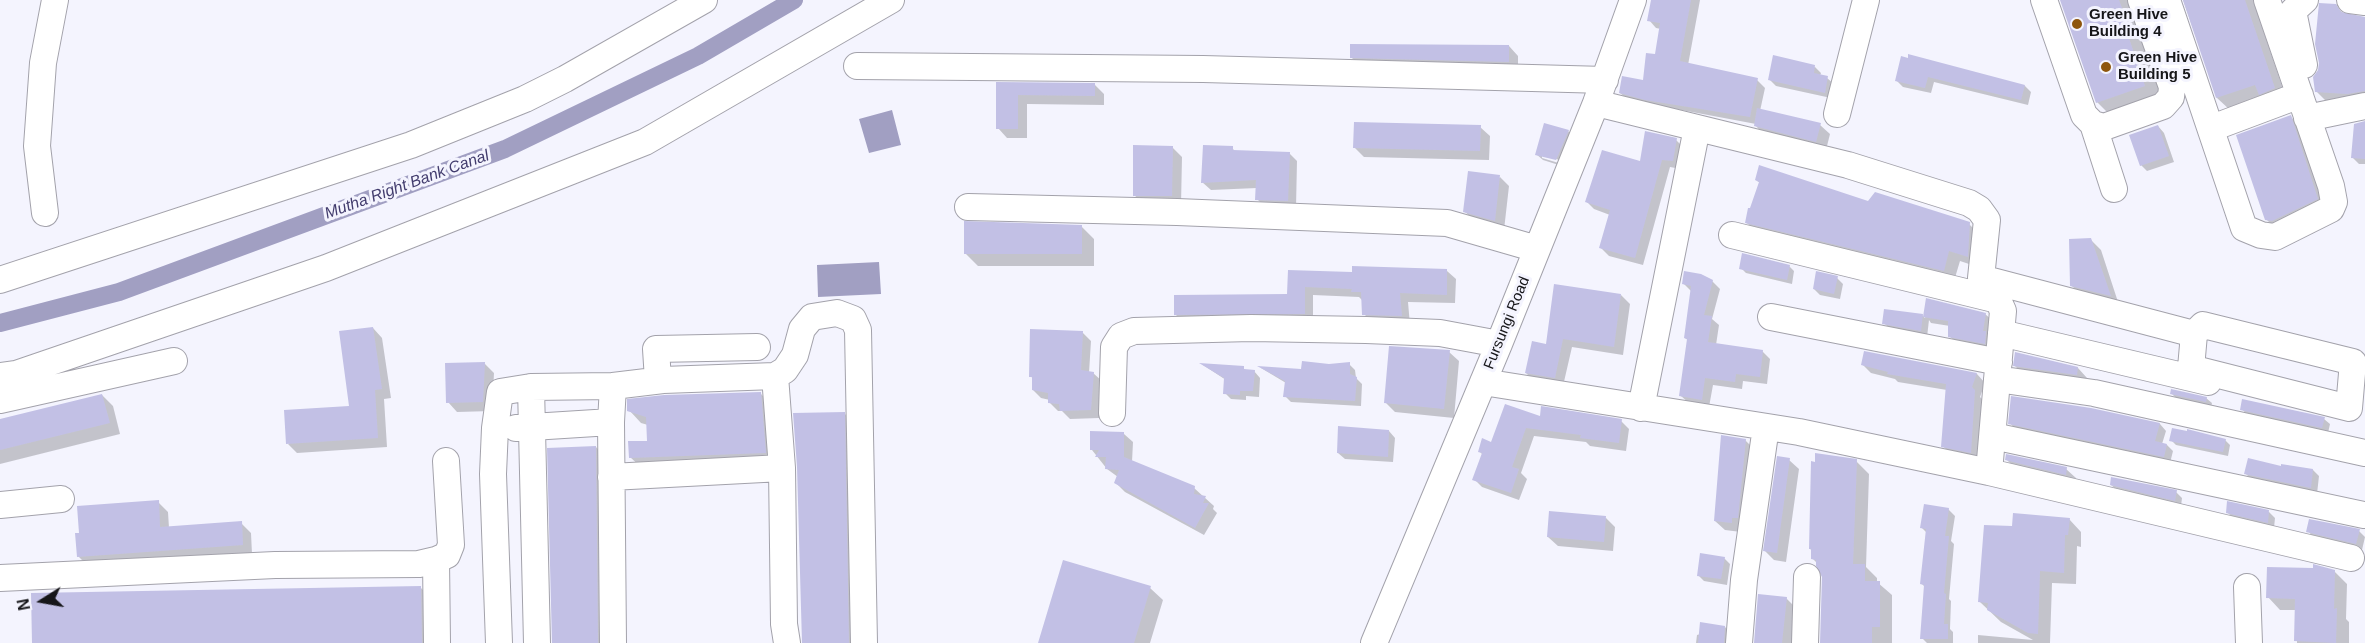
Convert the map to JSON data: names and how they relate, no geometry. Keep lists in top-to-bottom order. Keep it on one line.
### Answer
{"streets":{"street":["Fursungi Road"]},"water":["Mutha Right Bank Canal"],"places":["Green Hive Building 4","Green Hive Building 5"],"north":"left"}
